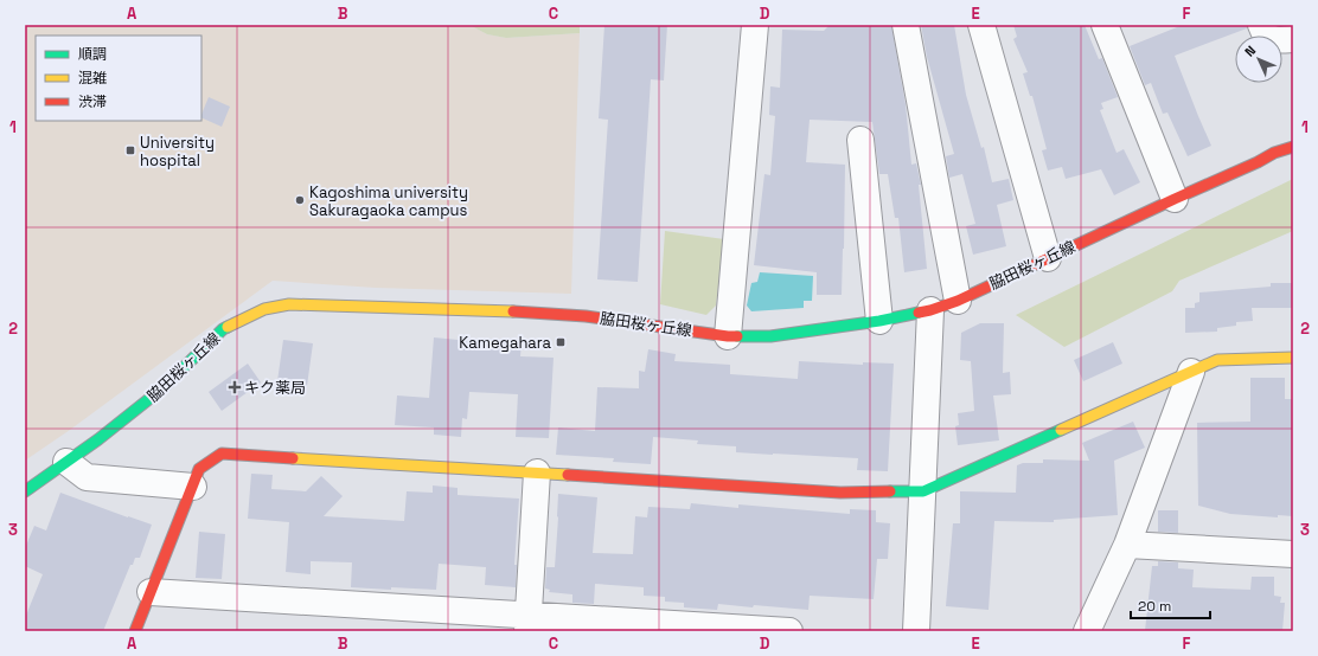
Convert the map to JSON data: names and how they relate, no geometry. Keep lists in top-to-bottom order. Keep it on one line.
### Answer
{"streets":{"street":["脇田桜ヶ丘線"]},"places":{"transit":["University hospital","Kamegahara"],"other":["Kagoshima university Sakuragaoka campus"],"health":["キク薬局"]},"legend":["順調","混雑","渋滞"],"scale_bar":"20 m","north":"top left","grid":{"columns":["A","B","C","D","E","F"],"rows":["1","2","3"]}}
